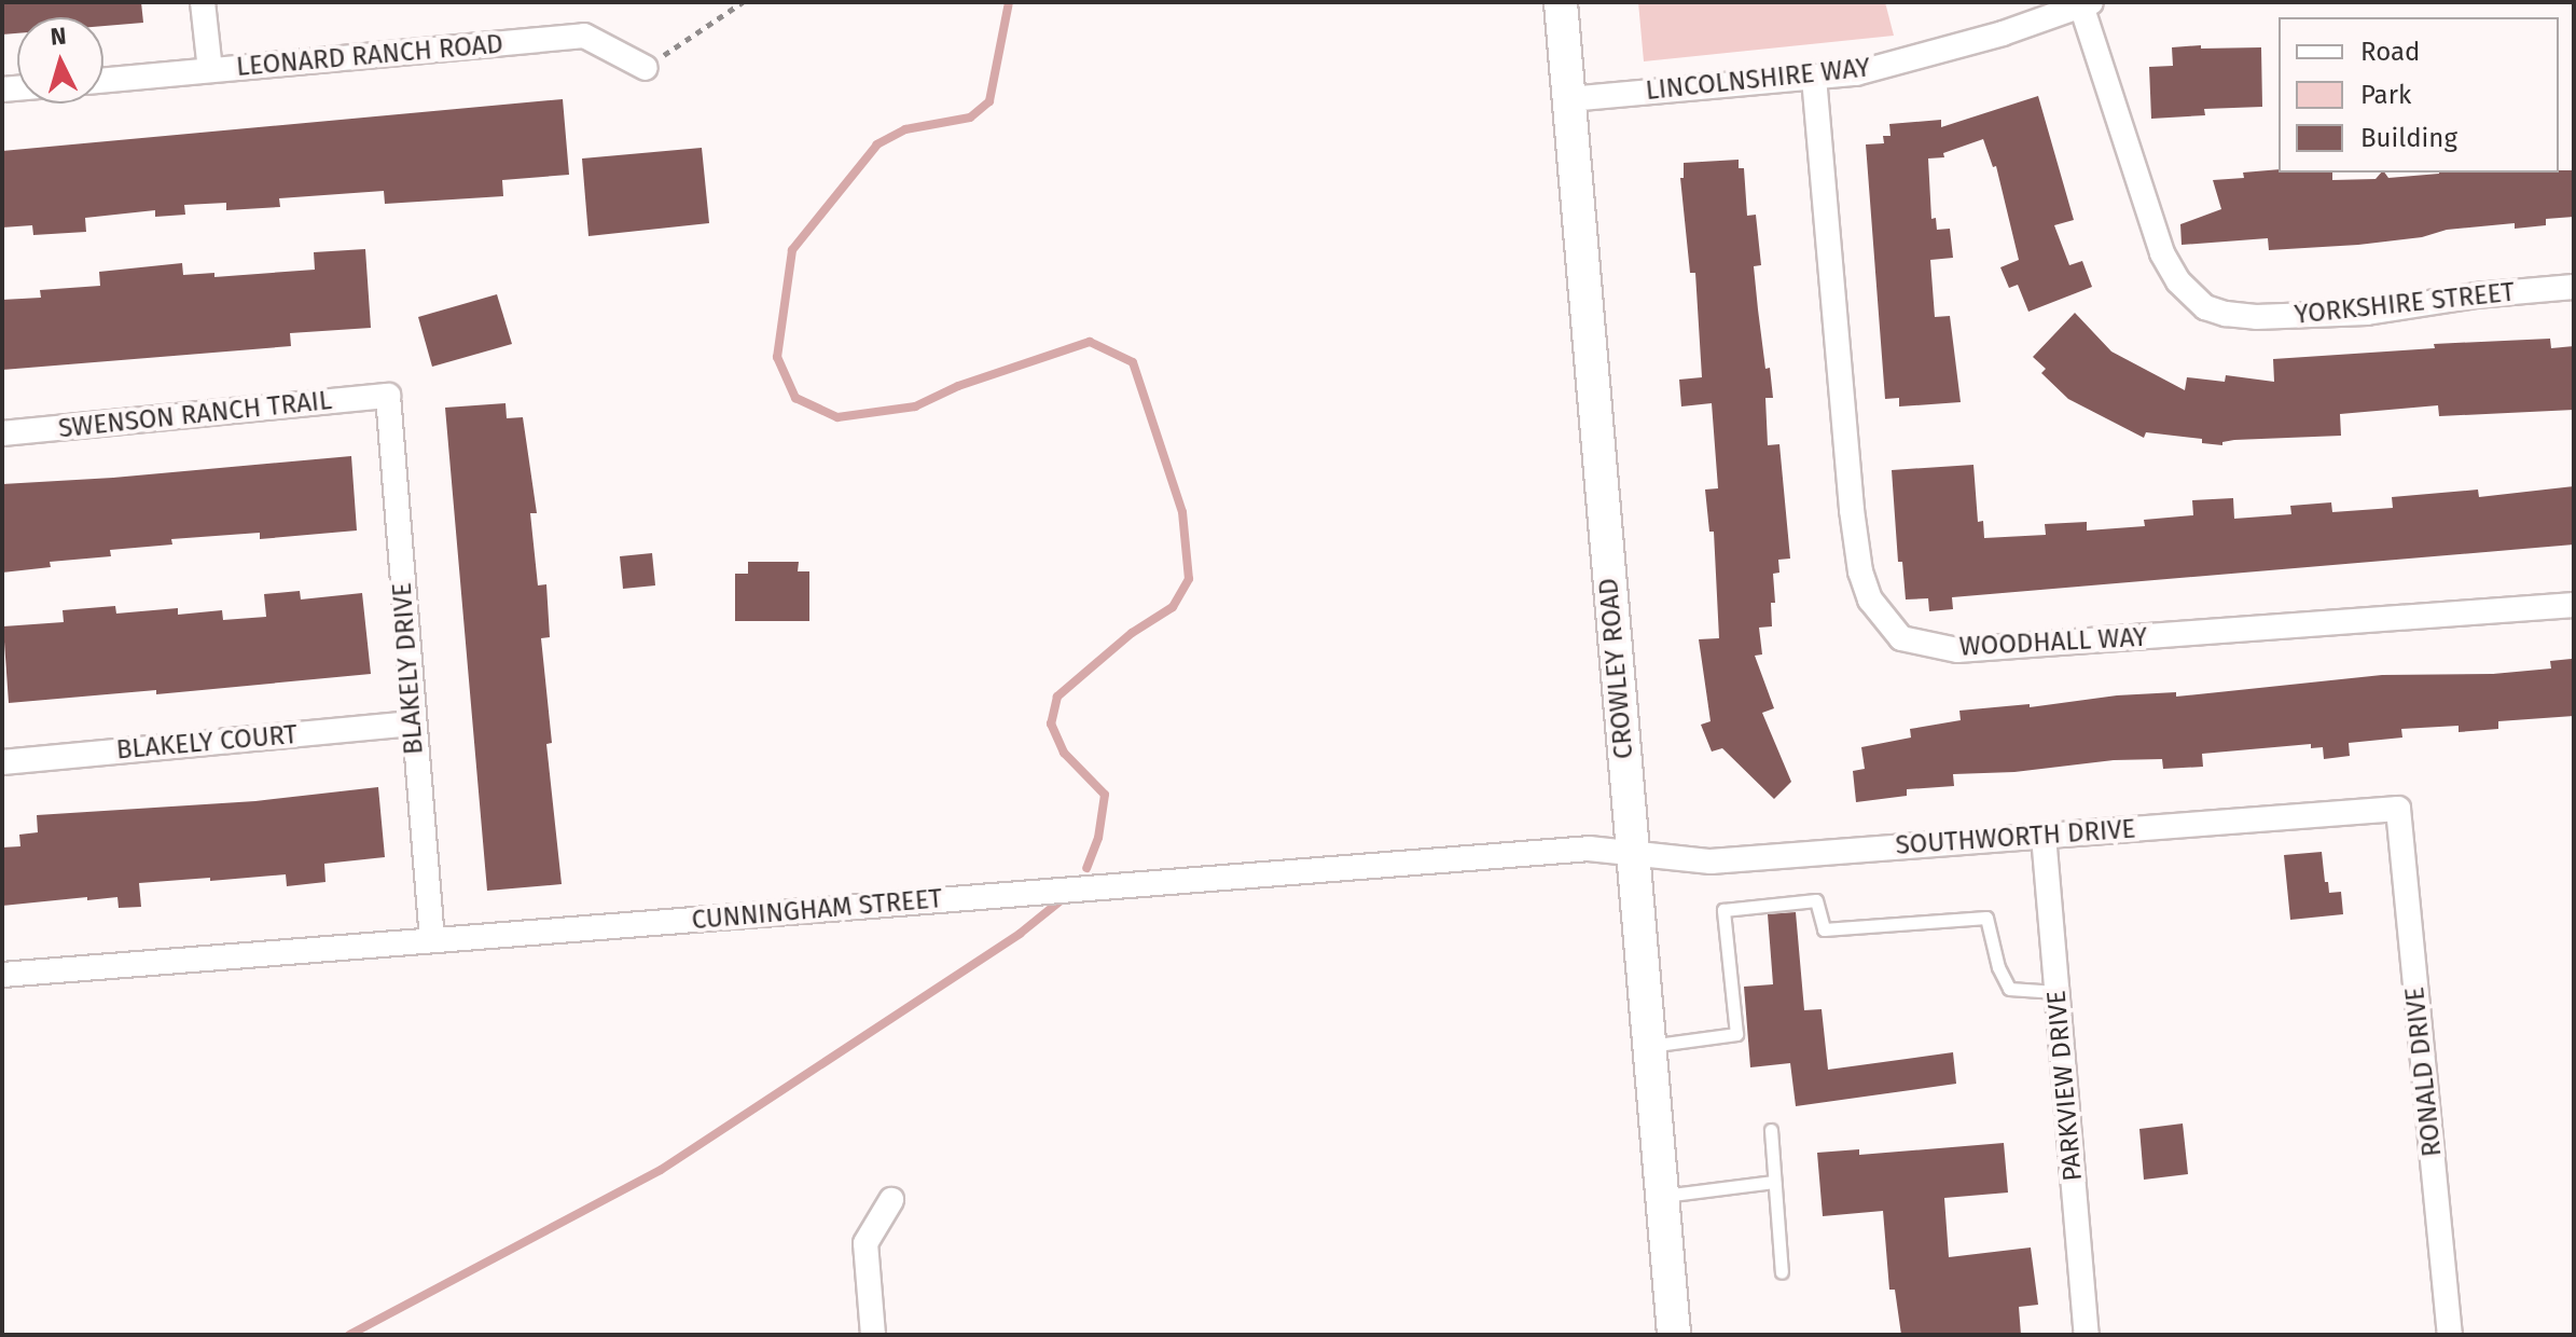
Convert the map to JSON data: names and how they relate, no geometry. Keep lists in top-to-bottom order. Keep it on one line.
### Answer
{"streets":{"main road":["CROWLEY ROAD"],"street":["LEONARD RANCH ROAD","LINCOLNSHIRE WAY","YORKSHIRE STREET","SWENSON RANCH TRAIL","WOODHALL WAY","BLAKELY DRIVE","BLAKELY COURT","SOUTHWORTH DRIVE","CUNNINGHAM STREET","RONALD DRIVE","PARKVIEW DRIVE"]},"crossings":[["LINCOLNSHIRE WAY","YORKSHIRE STREET"],["LINCOLNSHIRE WAY","WOODHALL WAY"],["LINCOLNSHIRE WAY","CROWLEY ROAD"],["SWENSON RANCH TRAIL","BLAKELY DRIVE"],["BLAKELY DRIVE","BLAKELY COURT"],["BLAKELY DRIVE","CUNNINGHAM STREET"],["CROWLEY ROAD","SOUTHWORTH DRIVE"],["CROWLEY ROAD","CUNNINGHAM STREET"],["SOUTHWORTH DRIVE","CUNNINGHAM STREET"],["SOUTHWORTH DRIVE","RONALD DRIVE"],["SOUTHWORTH DRIVE","PARKVIEW DRIVE"]],"legend":["Road","Park","Building"],"north":"top"}
